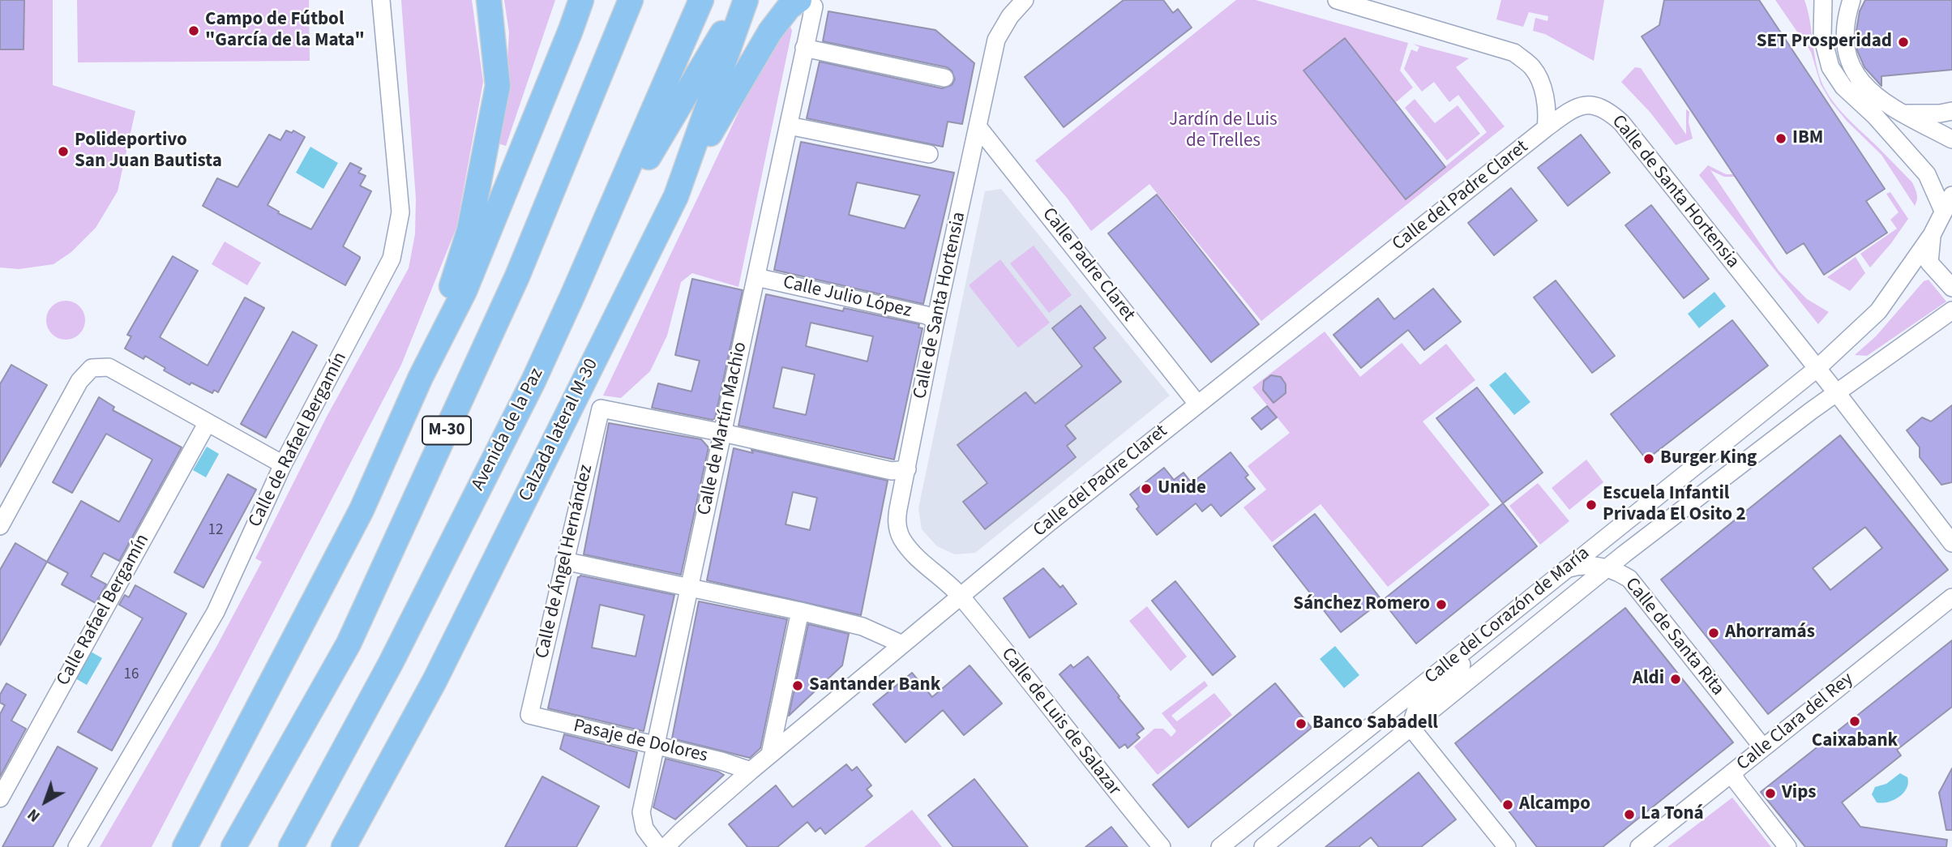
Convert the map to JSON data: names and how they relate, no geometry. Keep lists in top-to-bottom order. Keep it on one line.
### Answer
{"streets":{"highway":["Avenida de la Paz","M-30","Calzada lateral M-30"],"street":["Calle de Santa Hortensia","Calle del Padre Claret","Calle Padre Claret","Calle Julio López","Calle de Martín Machio","Calle de Rafael Bergamín","Calle de Ángel Hernández","Calle Rafael Bergamín","Calle del Corazón de María","Calle de Santa Rita","Calle de Luis de Salazar","Calle Clara del Rey","Pasaje de Dolores"]},"crossings":[["Calle de Santa Hortensia","Calle del Padre Claret"],["Calle de Santa Hortensia","Calle Padre Claret"],["Calle de Santa Hortensia","Calle Julio López"],["Calle de Santa Hortensia","Calle del Corazón de María"],["Calle de Santa Hortensia","Calle de Luis de Salazar"],["Calle del Padre Claret","Calle Padre Claret"],["Calle del Padre Claret","Calle de Luis de Salazar"],["Calle del Padre Claret","Pasaje de Dolores"],["Calle Julio López","Calle de Martín Machio"],["Calle de Martín Machio","Calle de Ángel Hernández"],["Calle de Martín Machio","Pasaje de Dolores"],["Calle de Ángel Hernández","Pasaje de Dolores"],["Calle del Corazón de María","Calle de Santa Rita"],["Calle de Santa Rita","Calle Clara del Rey"]],"parks":["Jardín de Luis de Trelles"],"places":["Campo de Fútbol \"García de la Mata\"","SET Prosperidad","IBM","Polideportivo San Juan Bautista","Burger King","Unide","Escuela Infantil Privada El Osito 2","Sánchez Romero","Ahorramás","Aldi","Santander Bank","Caixabank","Banco Sabadell","Vips","Alcampo","La Toná"],"house_numbers":["12","16"],"north":"bottom left"}
